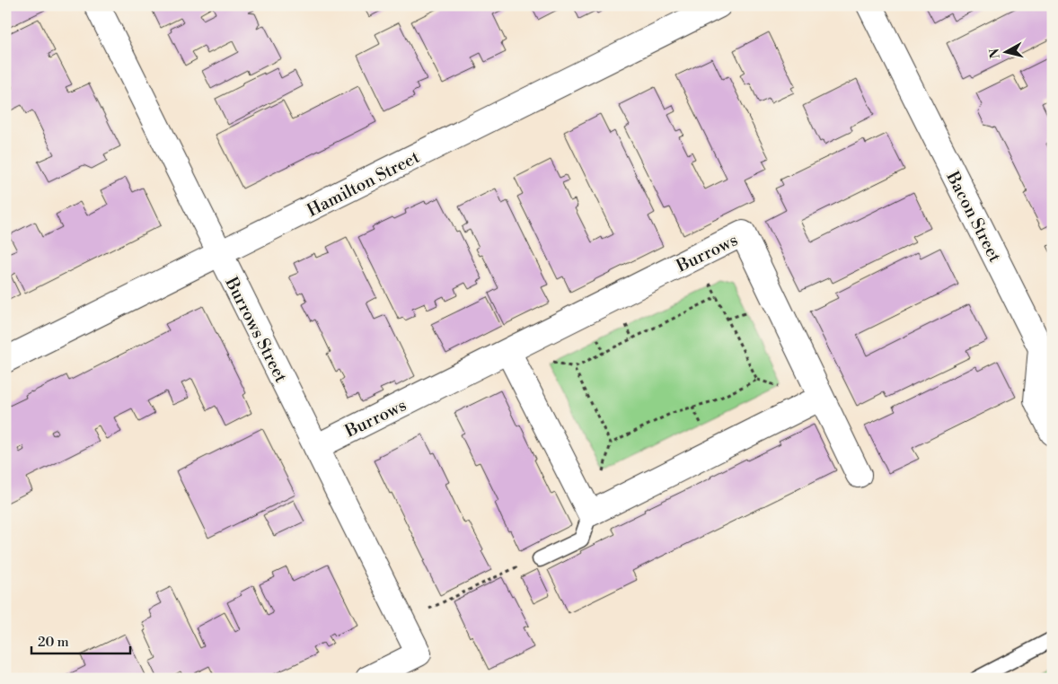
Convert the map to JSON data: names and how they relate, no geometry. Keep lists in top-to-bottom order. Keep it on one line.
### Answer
{"streets":{"street":["Hamilton Street","Bacon Street","Burrows","Burrows Street"]},"crossings":[["Hamilton Street","Burrows Street"],["Burrows","Burrows Street"]],"scale_bar":"20 m","north":"left"}
